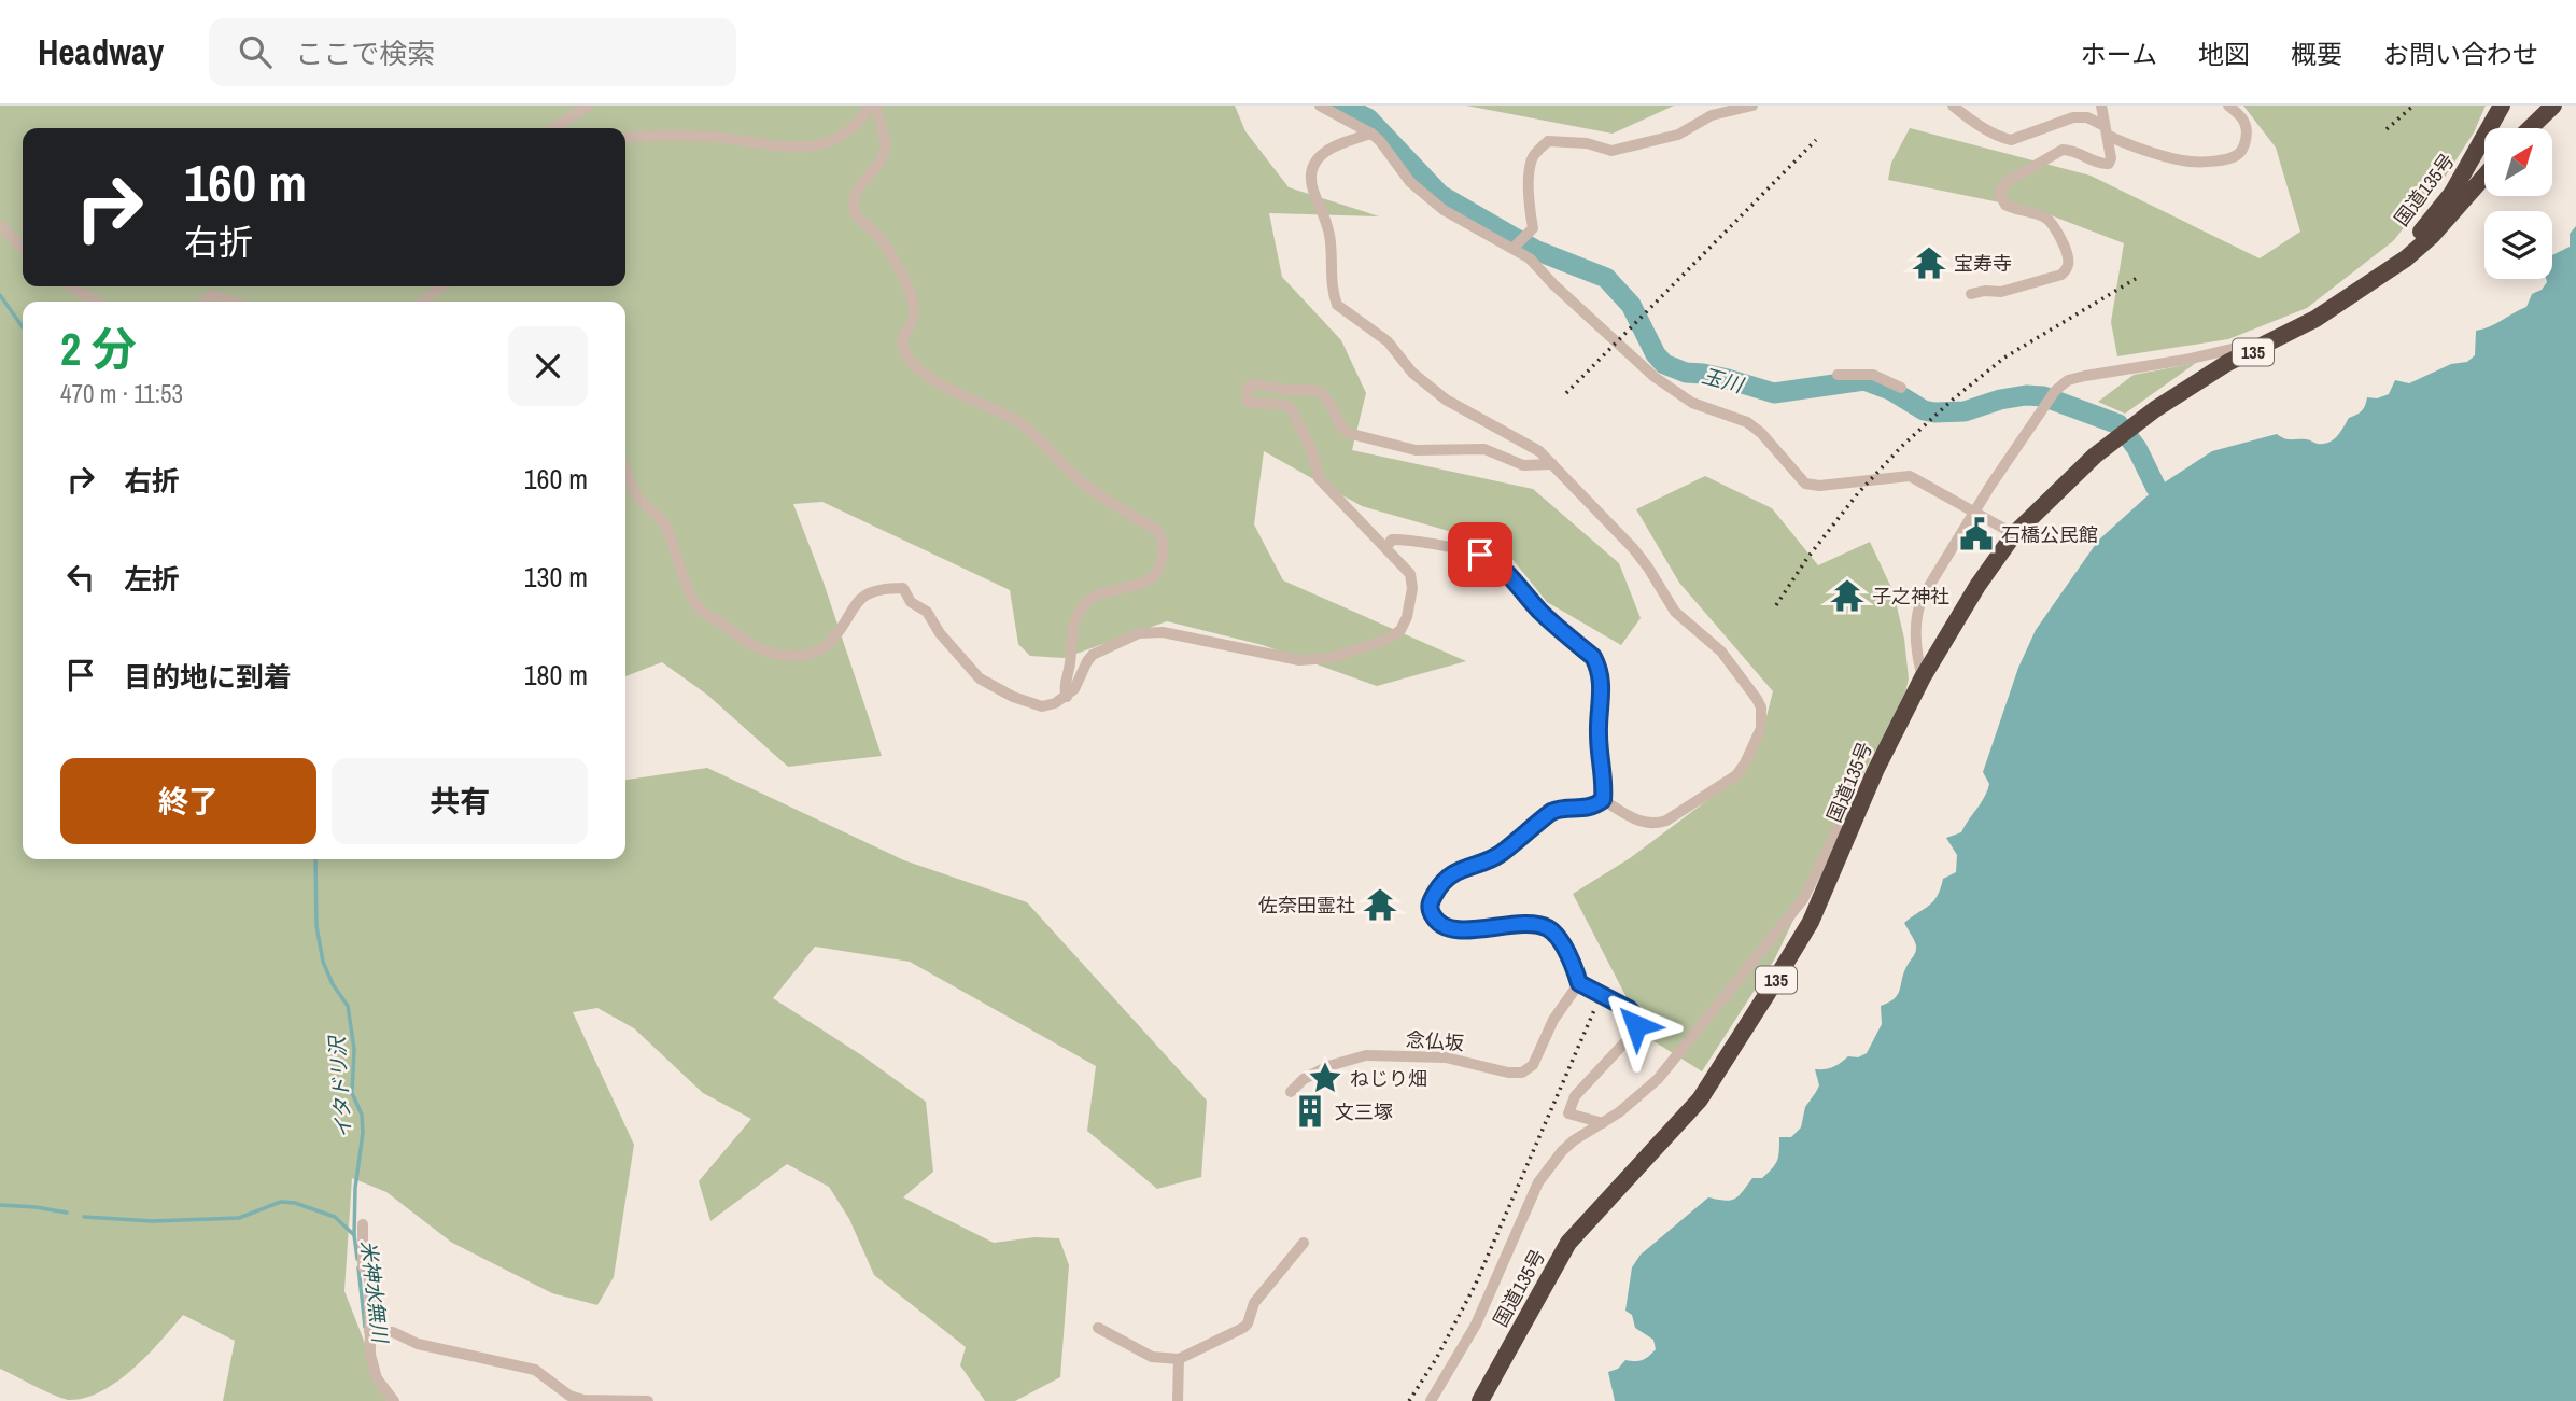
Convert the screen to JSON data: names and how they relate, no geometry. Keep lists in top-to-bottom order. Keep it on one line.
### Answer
{"streets":{"highway":["国道135号","135"],"street":["念仏坂"]},"water":["玉川","イタドリ沢","米神水無川"],"places":{"temple":["宝寿寺","子之神社","佐奈田霊社"],"public building":["石橋公民館"],"place":["ねじり畑"],"building":["文三塚"]},"north":"top right","page":{"header":"Headway","search":"ここで検索","nav":["ホーム","地図","概要","お問い合わせ"],"turn":["160 m","右折"],"heading":["2 分","470 m · 11:53"],"list":[{"name":"右折","value":"160 m"},{"name":"左折","value":"130 m"},{"name":"目的地に到着","value":"180 m"}],"buttons":["終了","共有"]}}
